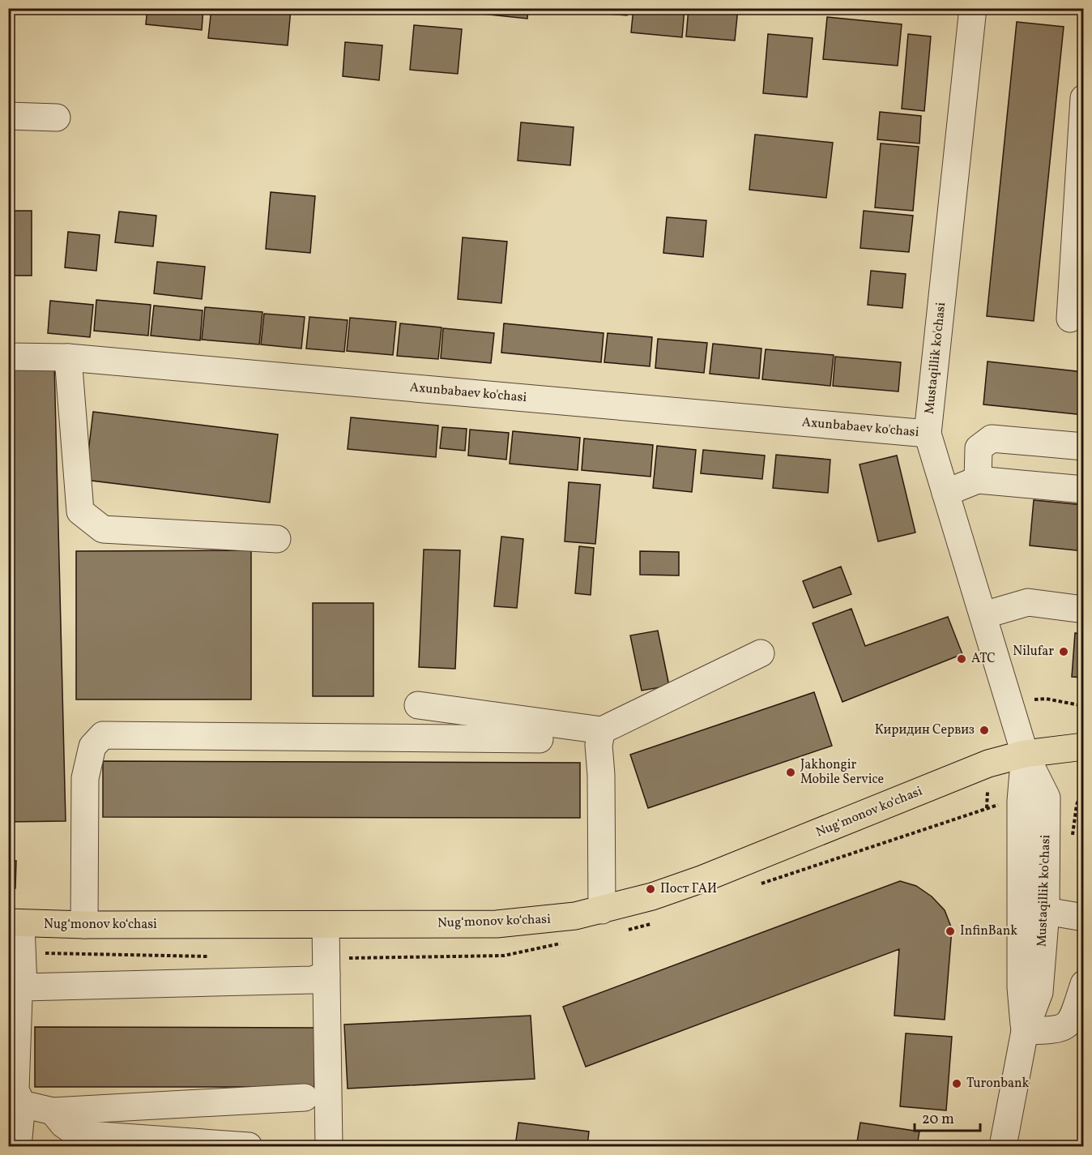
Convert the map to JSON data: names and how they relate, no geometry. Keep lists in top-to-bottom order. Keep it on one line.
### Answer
{"streets":{"main road":["Nugʻmonov koʻchasi"],"street":["Mustaqillik ko'chasi","Axunbabaev ko'chasi"]},"crossings":[["Mustaqillik ko'chasi","Axunbabaev ko'chasi"],["Mustaqillik ko'chasi","Nugʻmonov koʻchasi"]],"places":["Nilufar","АТС","Киридин Сервиз","Jakhongir Mobile Service","Пост ГАИ","InfinBank","Turonbank"],"scale_bar":"20 m"}
